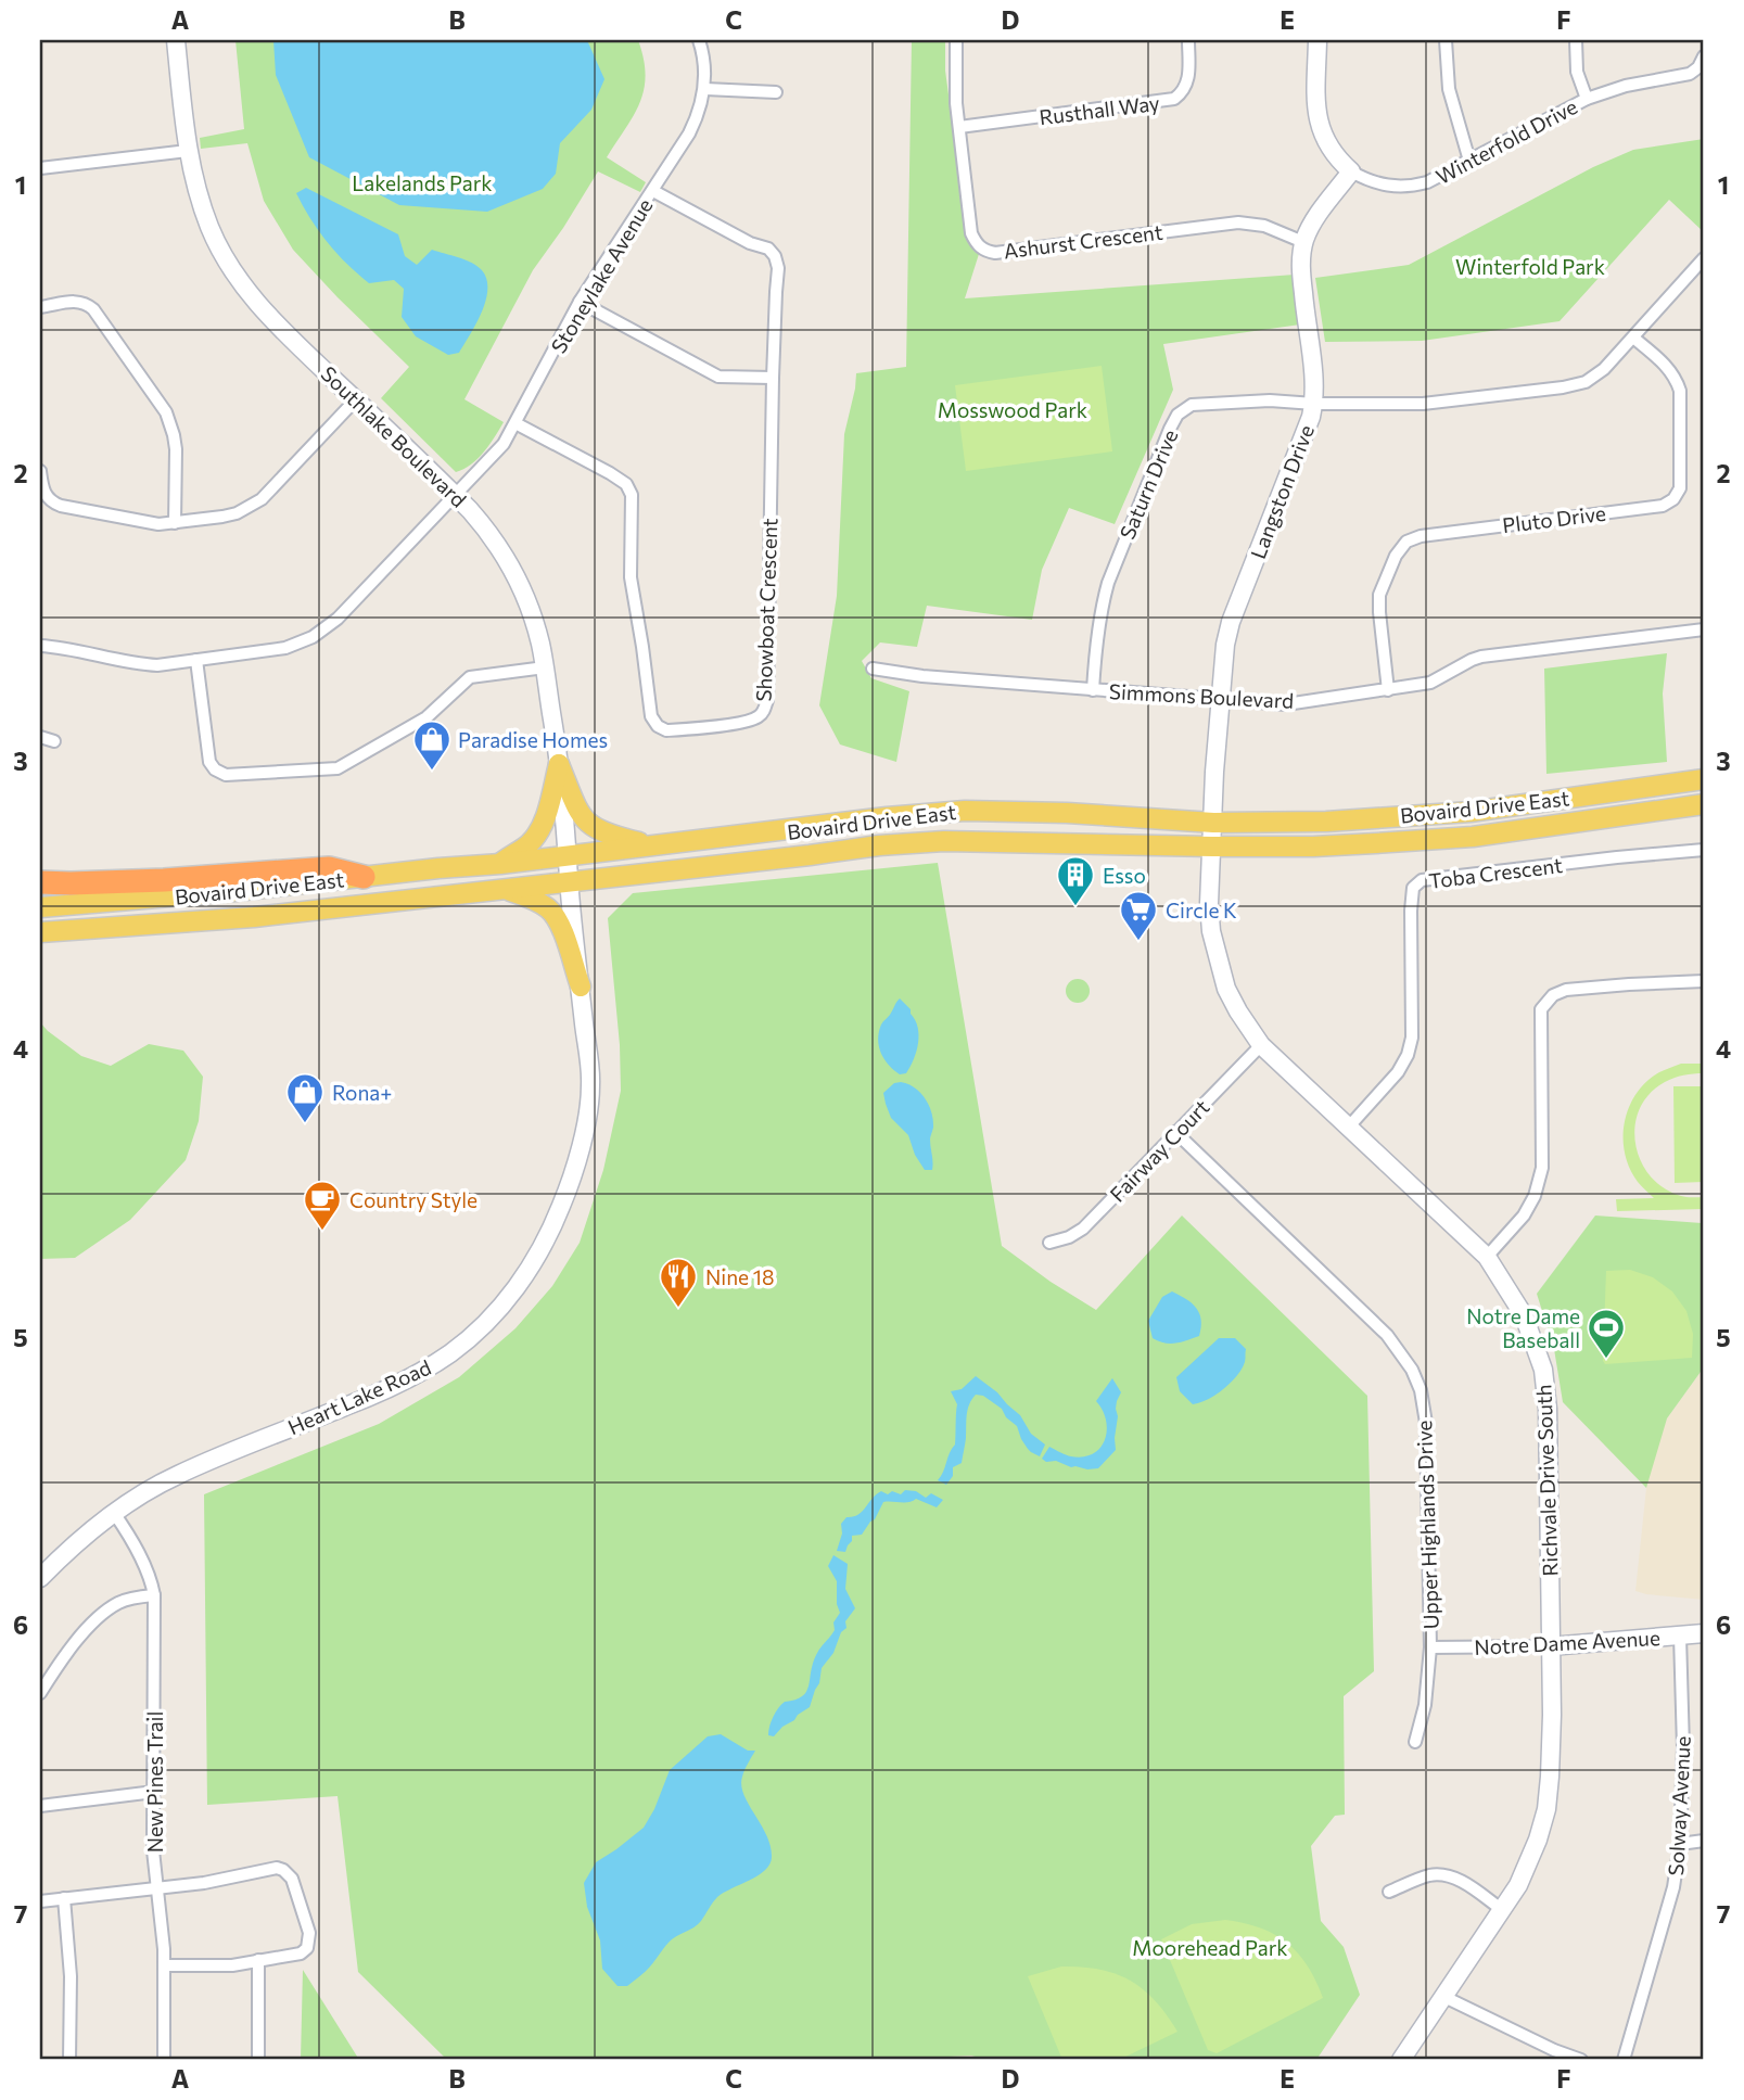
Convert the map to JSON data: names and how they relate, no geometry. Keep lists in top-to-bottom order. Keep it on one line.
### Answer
{"streets":{"main road":["Bovaird Drive East"],"street":["Rusthall Way","Winterfold Drive","Ashurst Crescent","Stoneylake Avenue","Southlake Boulevard","Saturn Drive","Langston Drive","Pluto Drive","Showboat Crescent","Simmons Boulevard","Toba Crescent","Fairway Court","Heart Lake Road","Richvale Drive South","Upper Highlands Drive","Notre Dame Avenue","New Pines Trail","Solway Avenue"]},"crossings":[["Rusthall Way","Ashurst Crescent"],["Winterfold Drive","Langston Drive"],["Ashurst Crescent","Langston Drive"],["Stoneylake Avenue","Southlake Boulevard"],["Stoneylake Avenue","Showboat Crescent"],["Southlake Boulevard","Bovaird Drive East"],["Southlake Boulevard","Heart Lake Road"],["Saturn Drive","Langston Drive"],["Saturn Drive","Simmons Boulevard"],["Langston Drive","Simmons Boulevard"],["Langston Drive","Bovaird Drive East"],["Langston Drive","Richvale Drive South"],["Pluto Drive","Simmons Boulevard"],["Bovaird Drive East","Heart Lake Road"],["Bovaird Drive East","Richvale Drive South"],["Toba Crescent","Richvale Drive South"],["Fairway Court","Richvale Drive South"],["Fairway Court","Upper Highlands Drive"],["Heart Lake Road","New Pines Trail"],["Richvale Drive South","Notre Dame Avenue"],["Upper Highlands Drive","Notre Dame Avenue"],["Notre Dame Avenue","Solway Avenue"]],"parks":["Lakelands Park","Winterfold Park","Mosswood Park","Moorehead Park"],"places":{"shop":["Paradise Homes","Rona+"],"building":["Esso"],"supermarket":["Circle K"],"cafe":["Country Style"],"restaurant":["Nine 18"],"sports":["Notre Dame Baseball"]},"grid":{"columns":["A","B","C","D","E","F"],"rows":["1","2","3","4","5","6","7"]}}
